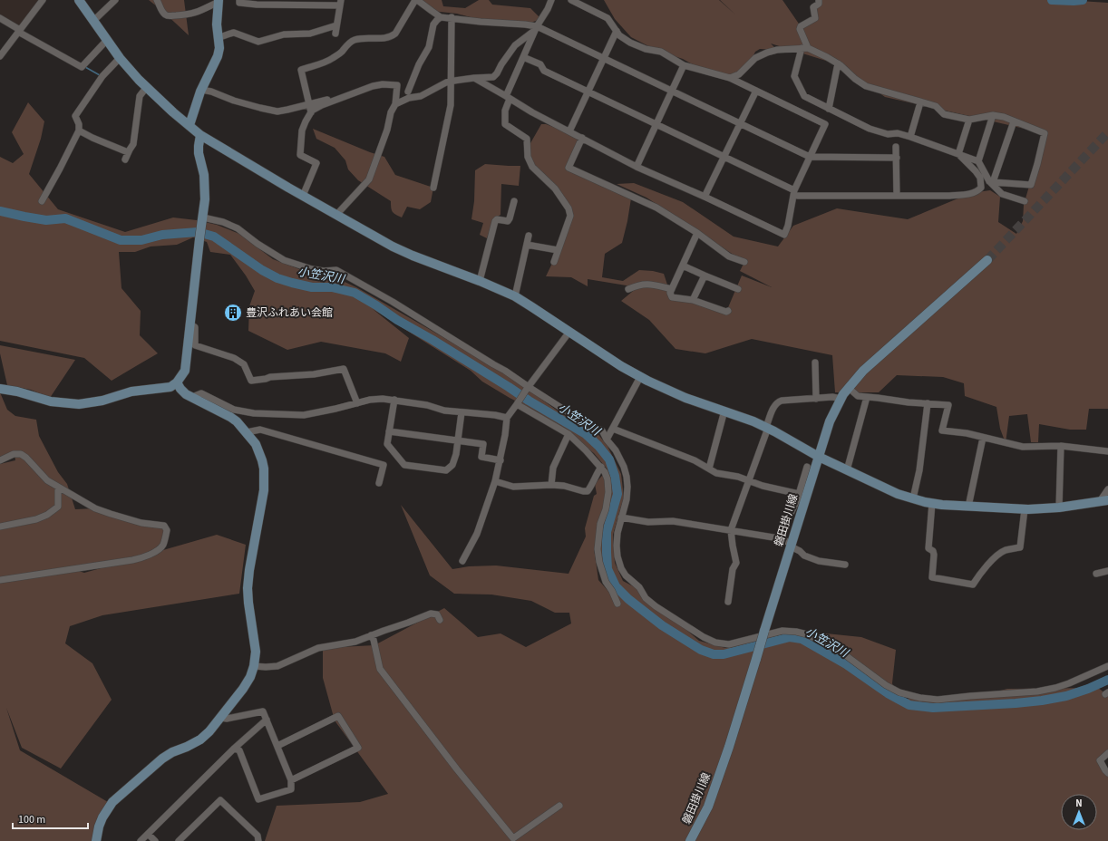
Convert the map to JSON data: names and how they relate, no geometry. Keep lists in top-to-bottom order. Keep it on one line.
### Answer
{"streets":{"street":["磐田掛川線"]},"water":["小笠沢川"],"places":{"building":["豊沢ふれあい会館"]},"scale_bar":"100 m","north":"top"}
